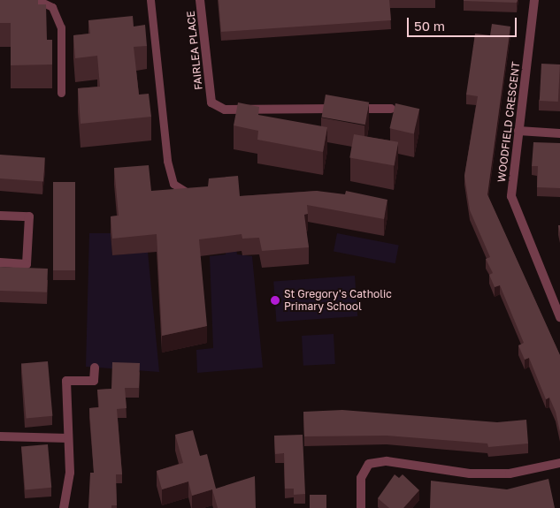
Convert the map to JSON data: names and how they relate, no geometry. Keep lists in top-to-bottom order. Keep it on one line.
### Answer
{"streets":{"street":["FAIRLEA PLACE","WOODFIELD CRESCENT"]},"places":["St Gregory's Catholic Primary School"],"scale_bar":"50 m"}
